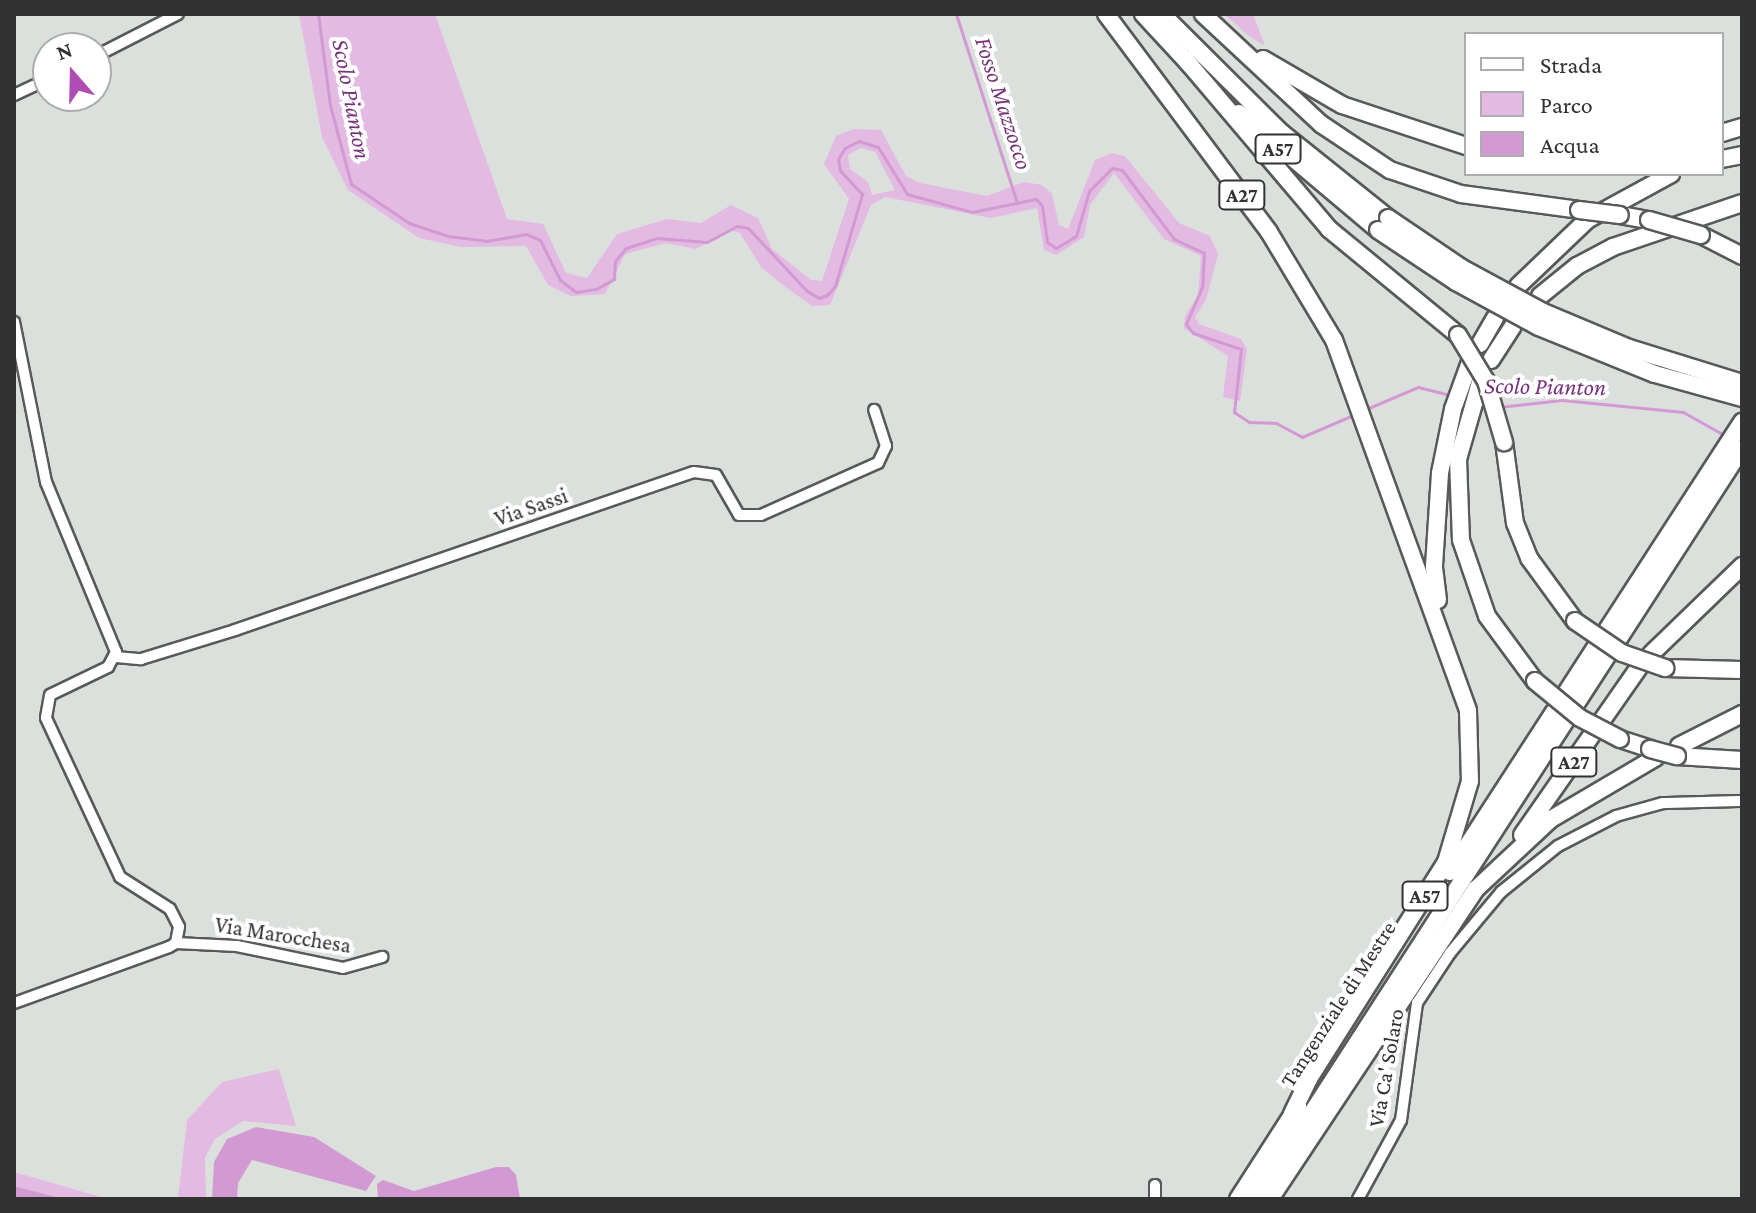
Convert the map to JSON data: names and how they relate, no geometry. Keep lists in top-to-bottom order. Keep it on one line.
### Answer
{"streets":{"highway":["A57","A27","Tangenziale di Mestre"],"street":["Via Sassi","Via Marocchesa","Via Ca' Solaro"]},"crossings":[["A57","A27"],["A57","Tangenziale di Mestre"],["Via Sassi","Via Marocchesa"]],"water":["Scolo Pianton","Fosso Mazzocco"],"legend":["Strada","Parco","Acqua"],"north":"top"}
